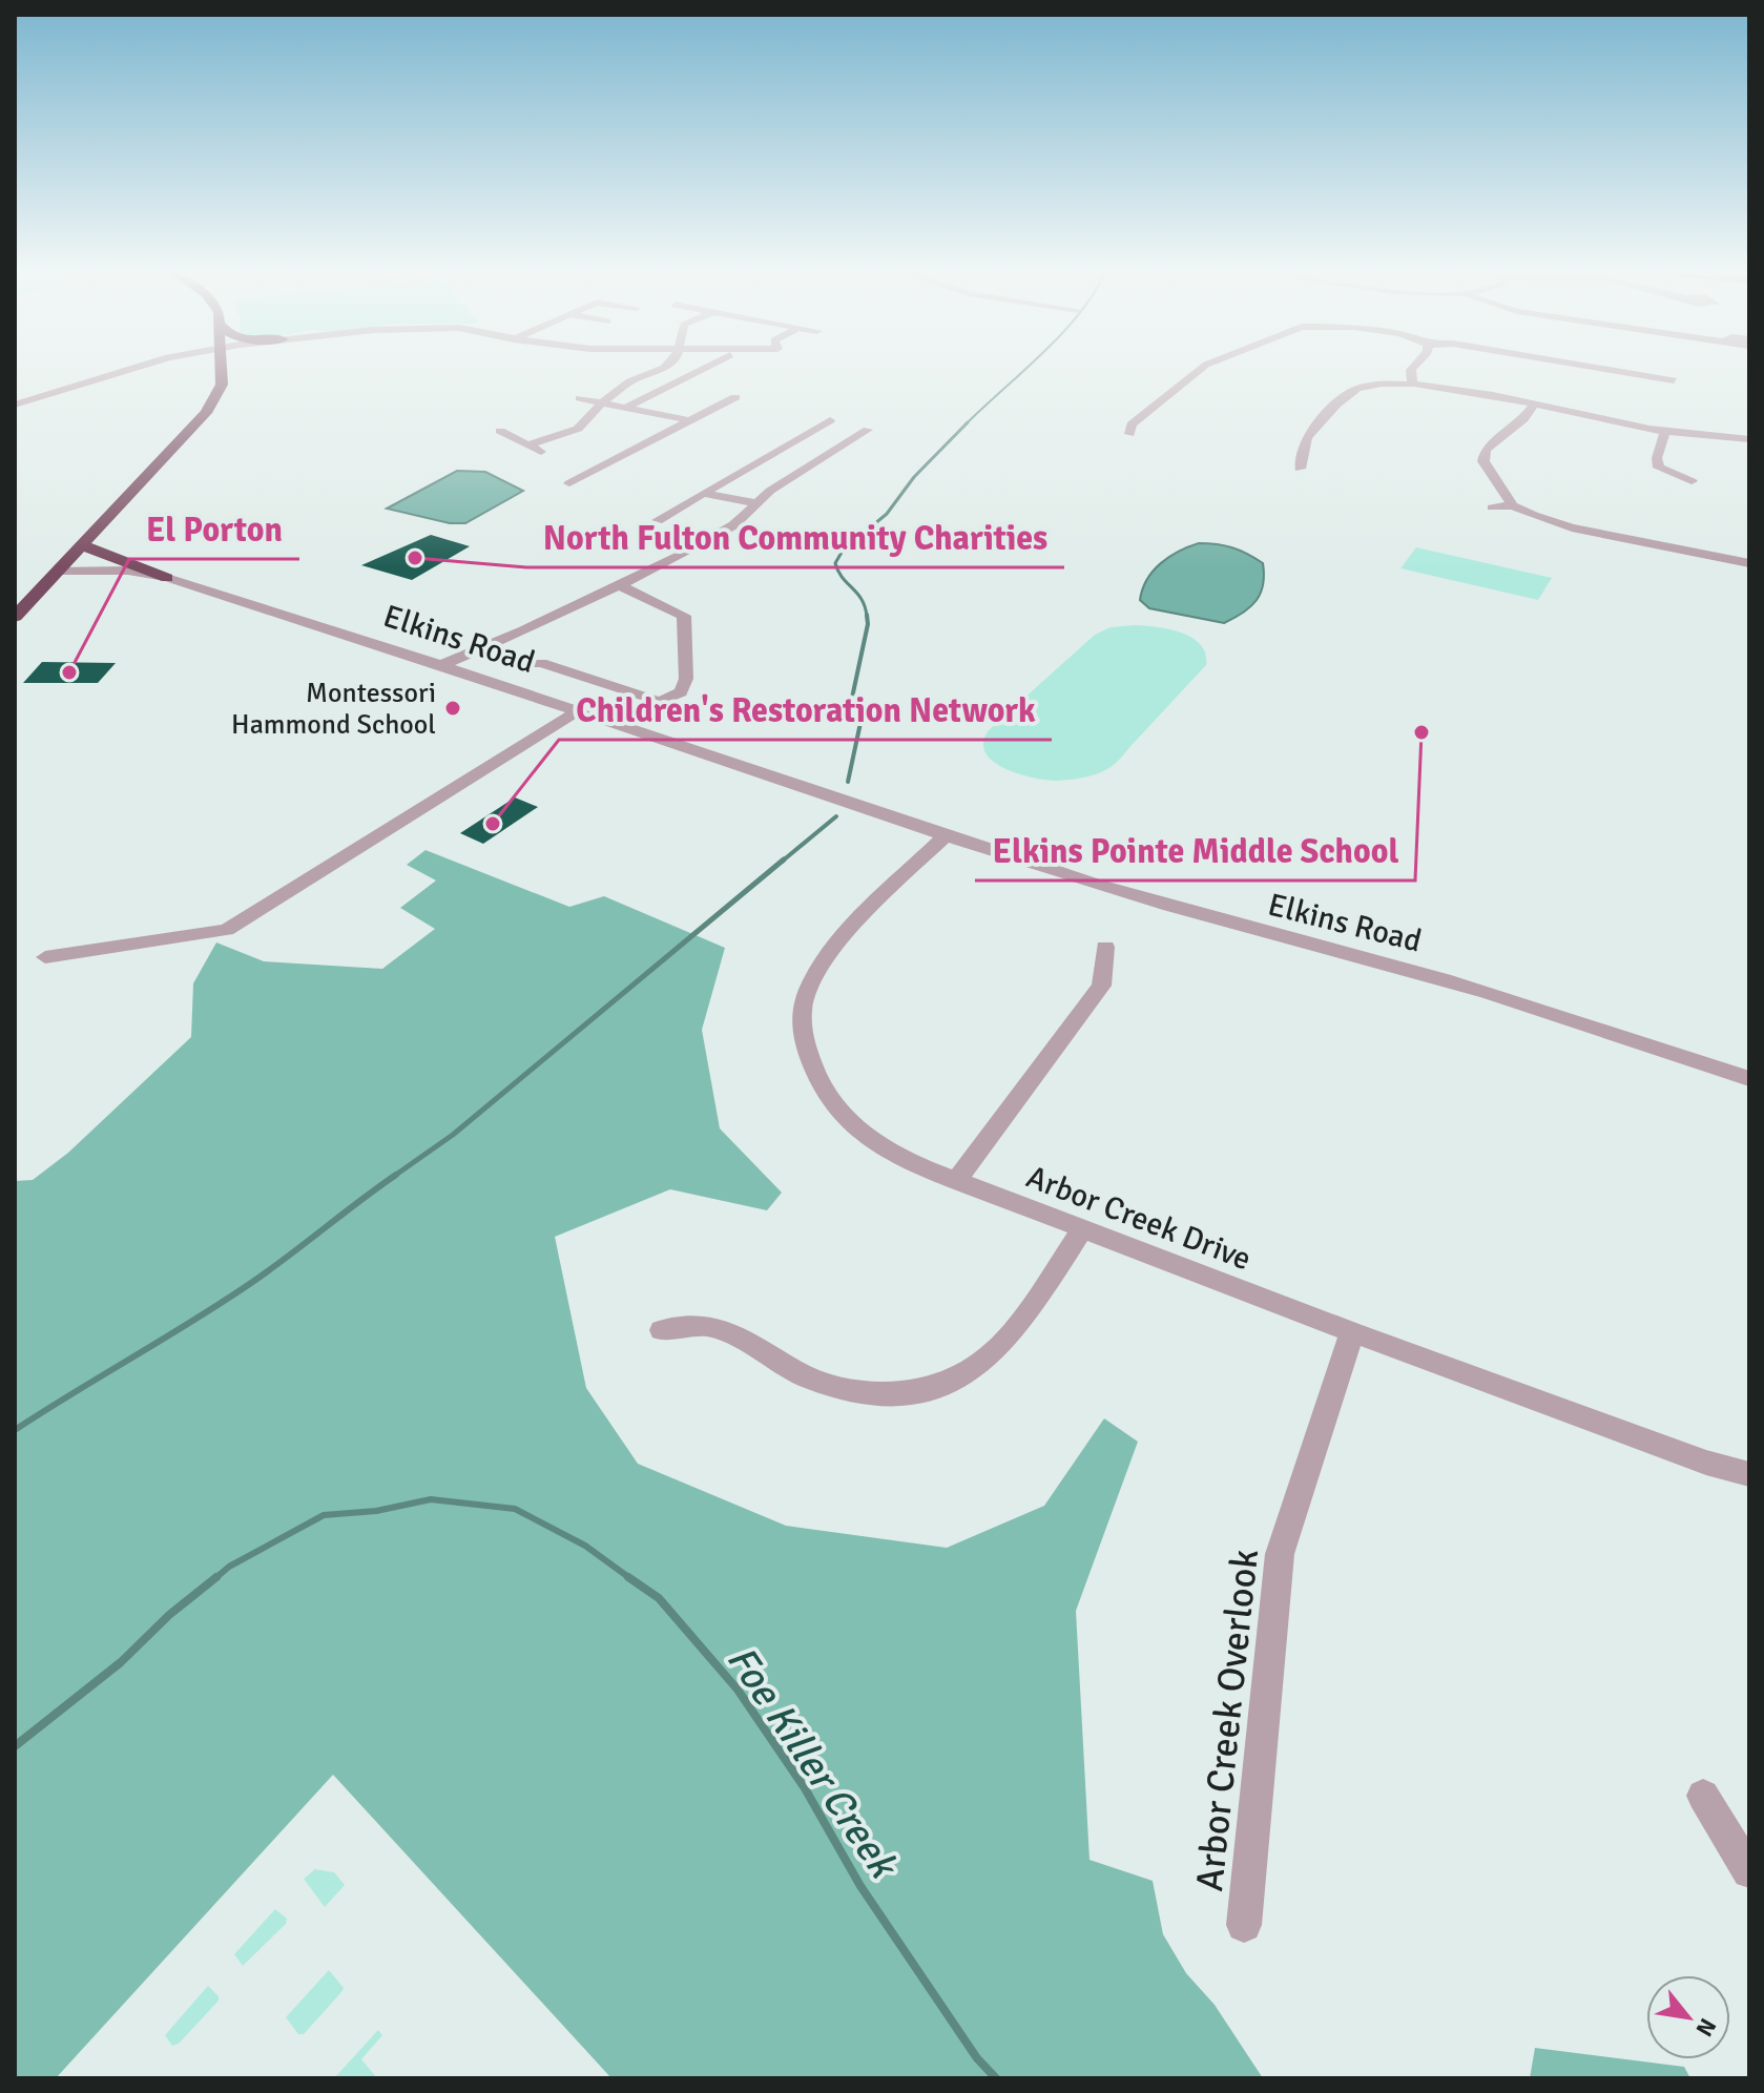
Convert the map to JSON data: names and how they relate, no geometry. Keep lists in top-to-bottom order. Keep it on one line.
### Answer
{"streets":{"street":["Elkins Road","Arbor Creek Drive","Arbor Creek Overlook"]},"crossings":[["Elkins Road","Arbor Creek Drive"],["Arbor Creek Drive","Arbor Creek Overlook"]],"water":["Foe Killer Creek"],"places":["North Fulton Community Charities","El Porton","Montessori Hammond School","Elkins Pointe Middle School","Children's Restoration Network"],"north":"bottom right"}
